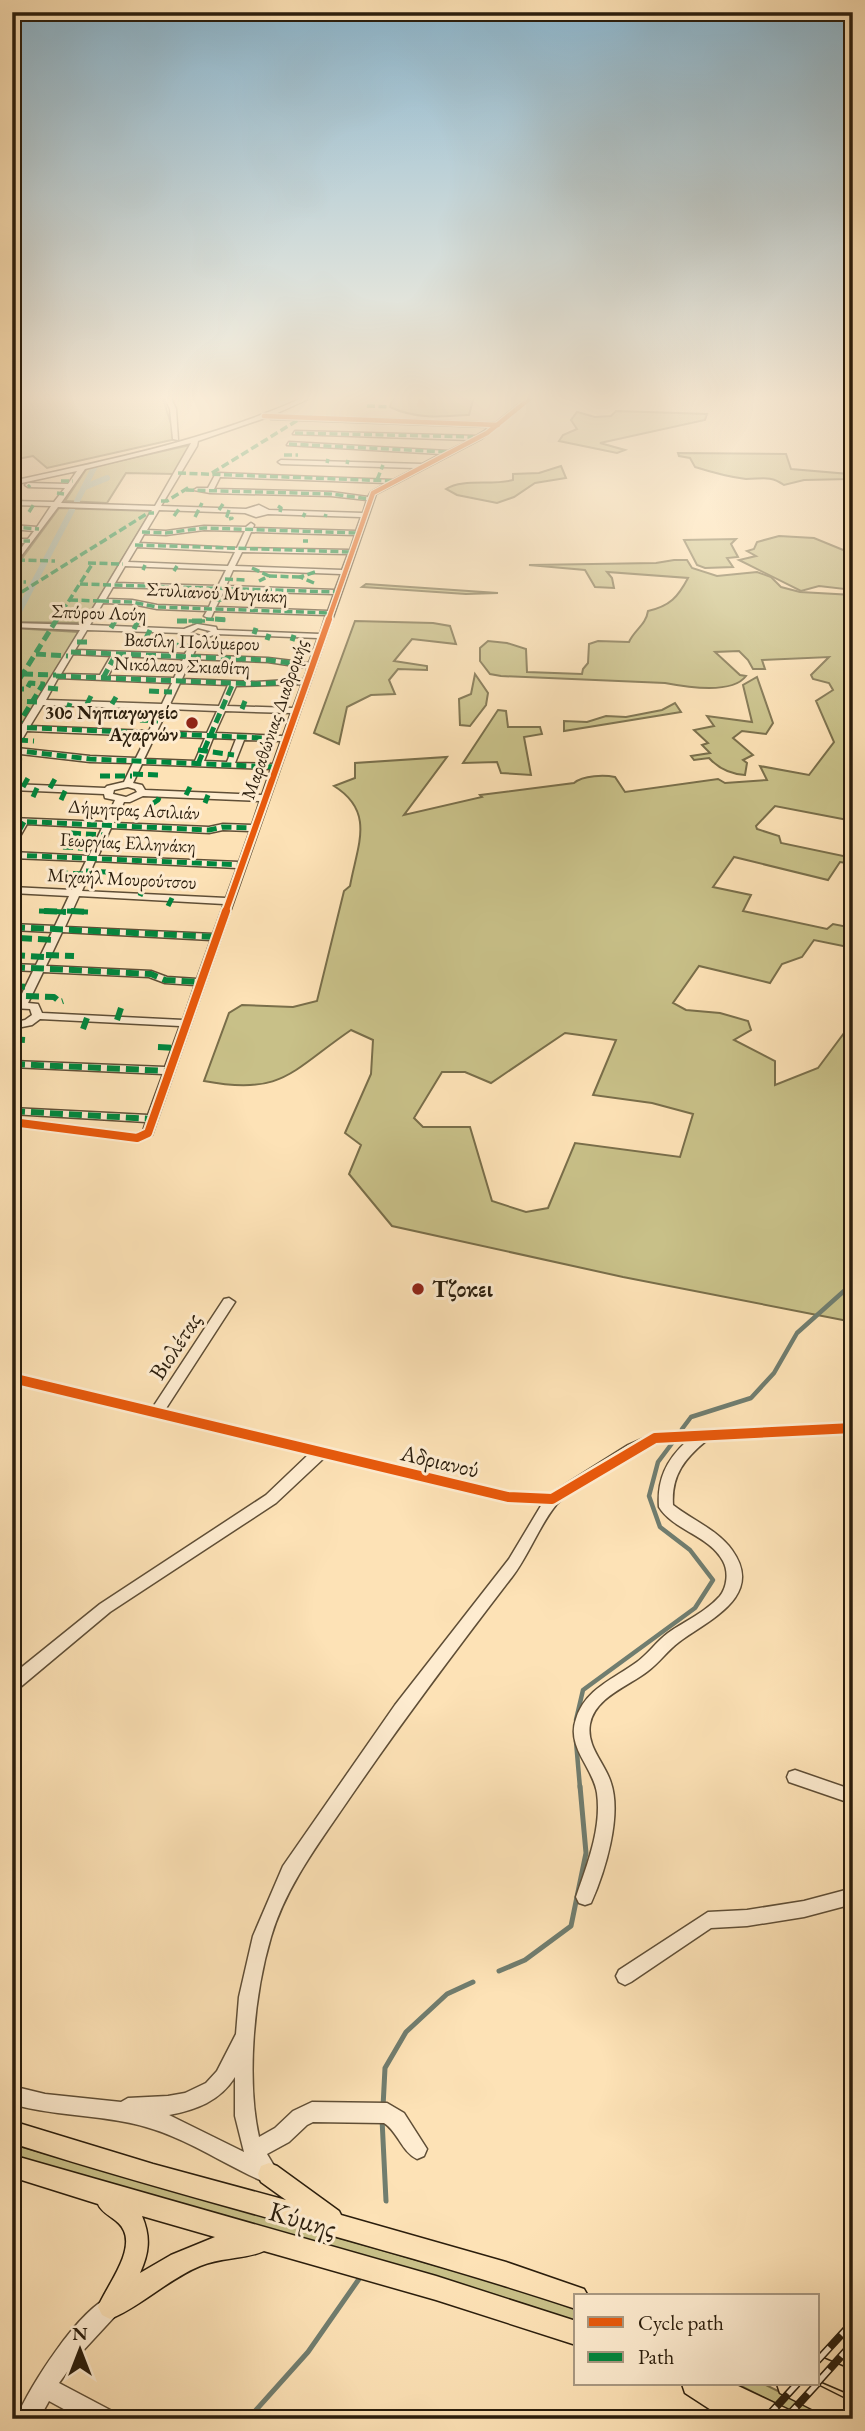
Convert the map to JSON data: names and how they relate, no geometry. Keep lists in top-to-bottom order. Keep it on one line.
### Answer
{"streets":{"main road":["Κύμης"],"street":["Στυλιανού Μυγιάκη","Σπύρου Λούη","Βασίλη Πολύμερου","Νικόλαου Σκιαθίτη","Μαραθώνιας Διαδρομής","Δήμητρας Ασιλιάν","Γεωργίας Ελληνάκη","Μιχαήλ Μουρούτσου","Βιολέτας","Αδριανού"]},"crossings":[["Στυλιανού Μυγιάκη","Μαραθώνιας Διαδρομής"],["Βασίλη Πολύμερου","Μαραθώνιας Διαδρομής"],["Νικόλαου Σκιαθίτη","Μαραθώνιας Διαδρομής"],["Μαραθώνιας Διαδρομής","Δήμητρας Ασιλιάν"],["Μαραθώνιας Διαδρομής","Γεωργίας Ελληνάκη"],["Μαραθώνιας Διαδρομής","Μιχαήλ Μουρούτσου"],["Βιολέτας","Αδριανού"]],"places":["30ο Νηπιαγωγείο Αχαρνών","Τζοκει"],"legend":["Cycle path","Path"],"north":"top"}
